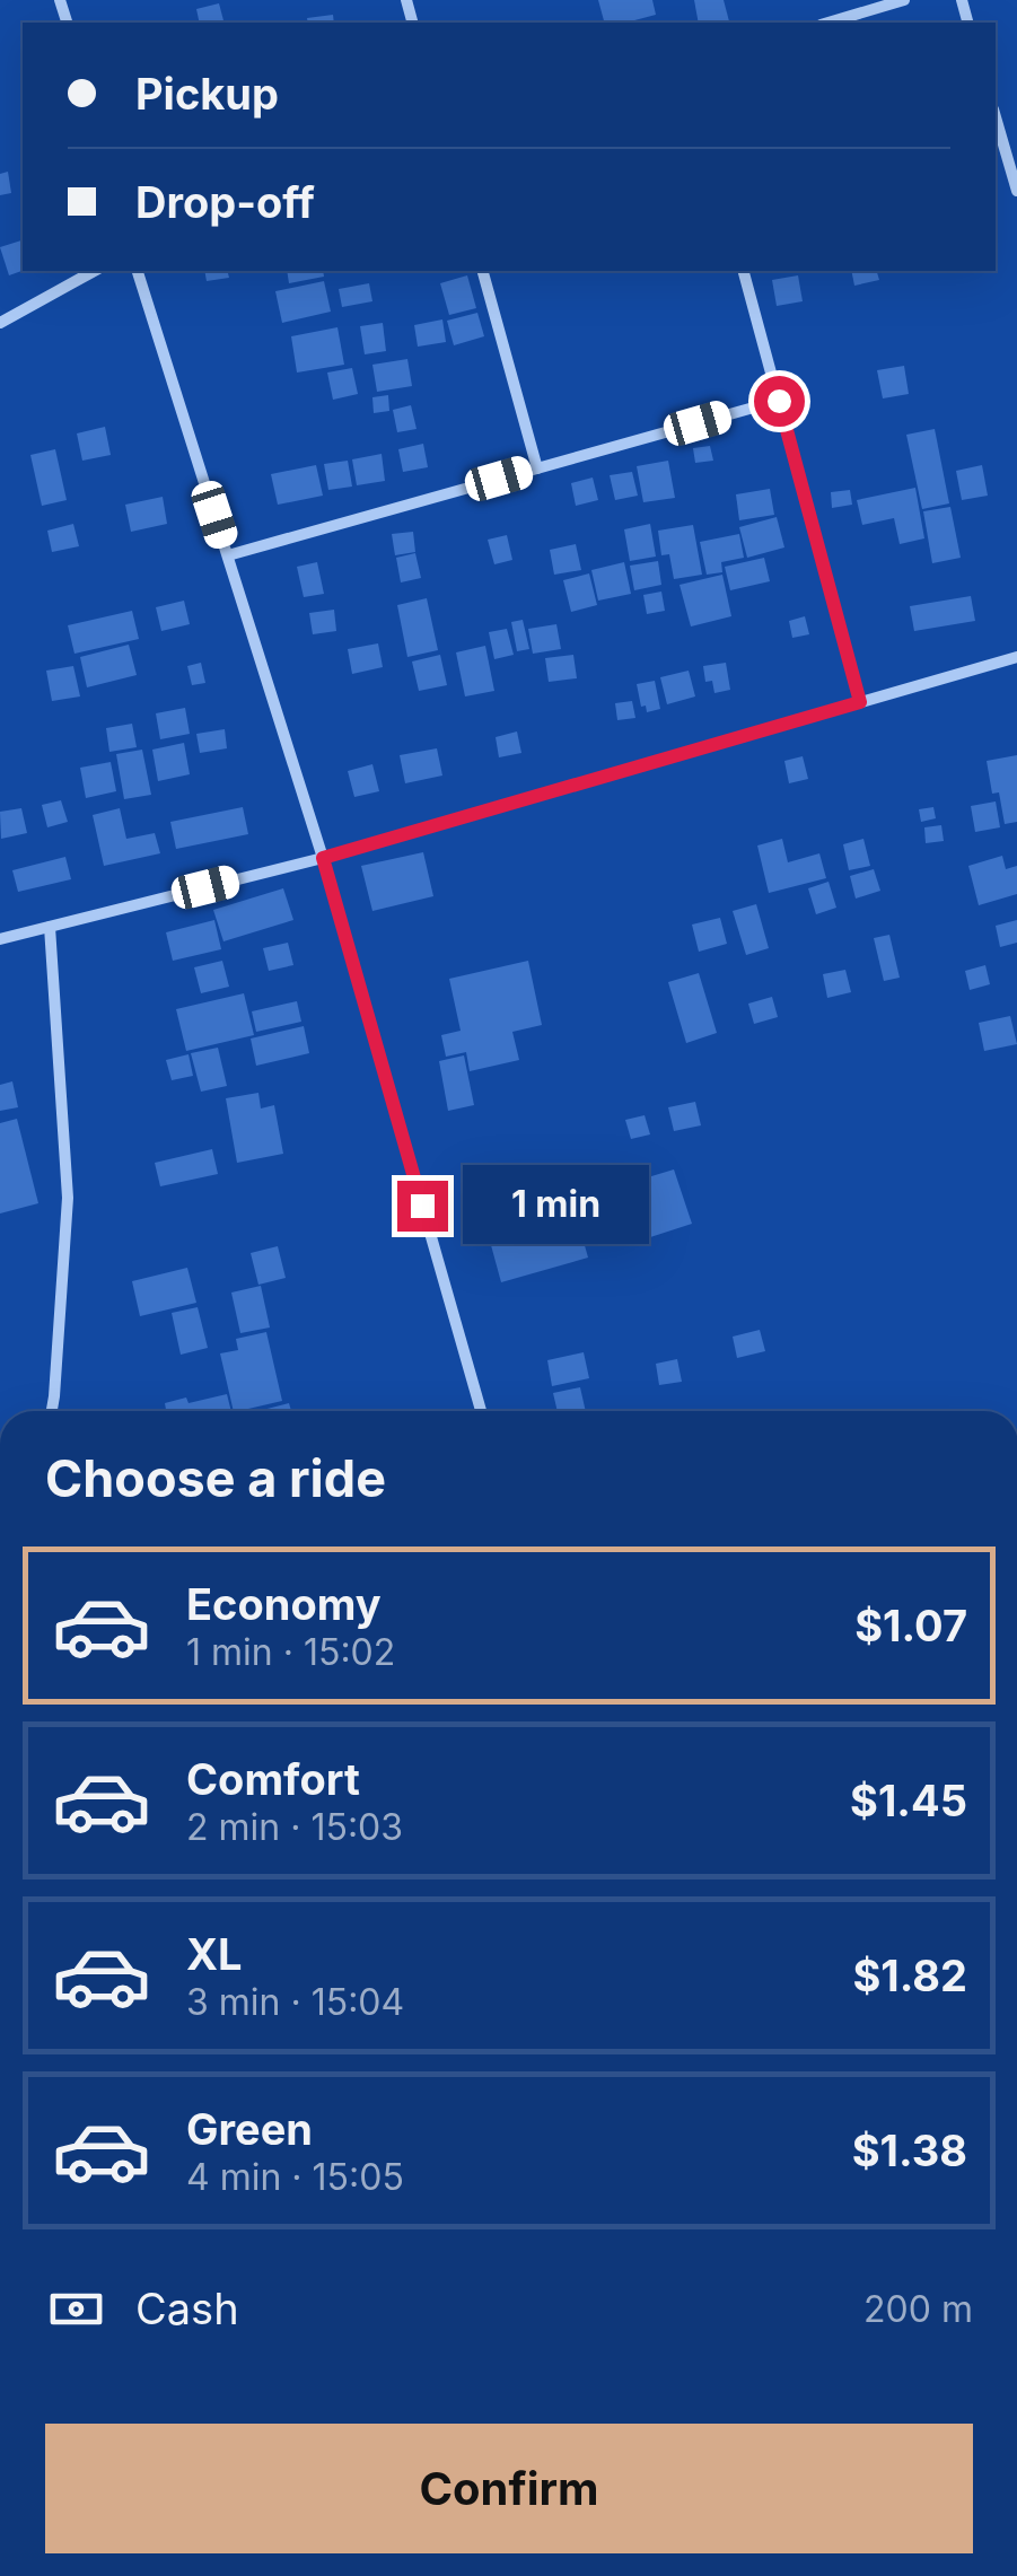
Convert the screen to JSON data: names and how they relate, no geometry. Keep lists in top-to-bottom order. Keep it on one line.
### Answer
{"page":{"banner":["Pickup","Drop-off"],"bubble":"1 min","heading":"Choose a ride","list":[{"name":"Economy","note":"1 min · 15:02","value":"$1.07"},{"name":"Comfort","note":"2 min · 15:03","value":"$1.45"},{"name":"XL","note":"3 min · 15:04","value":"$1.82"},{"name":"Green","note":"4 min · 15:05","value":"$1.38"}],"pay":["Cash","200 m"],"buttons":"Confirm"}}
